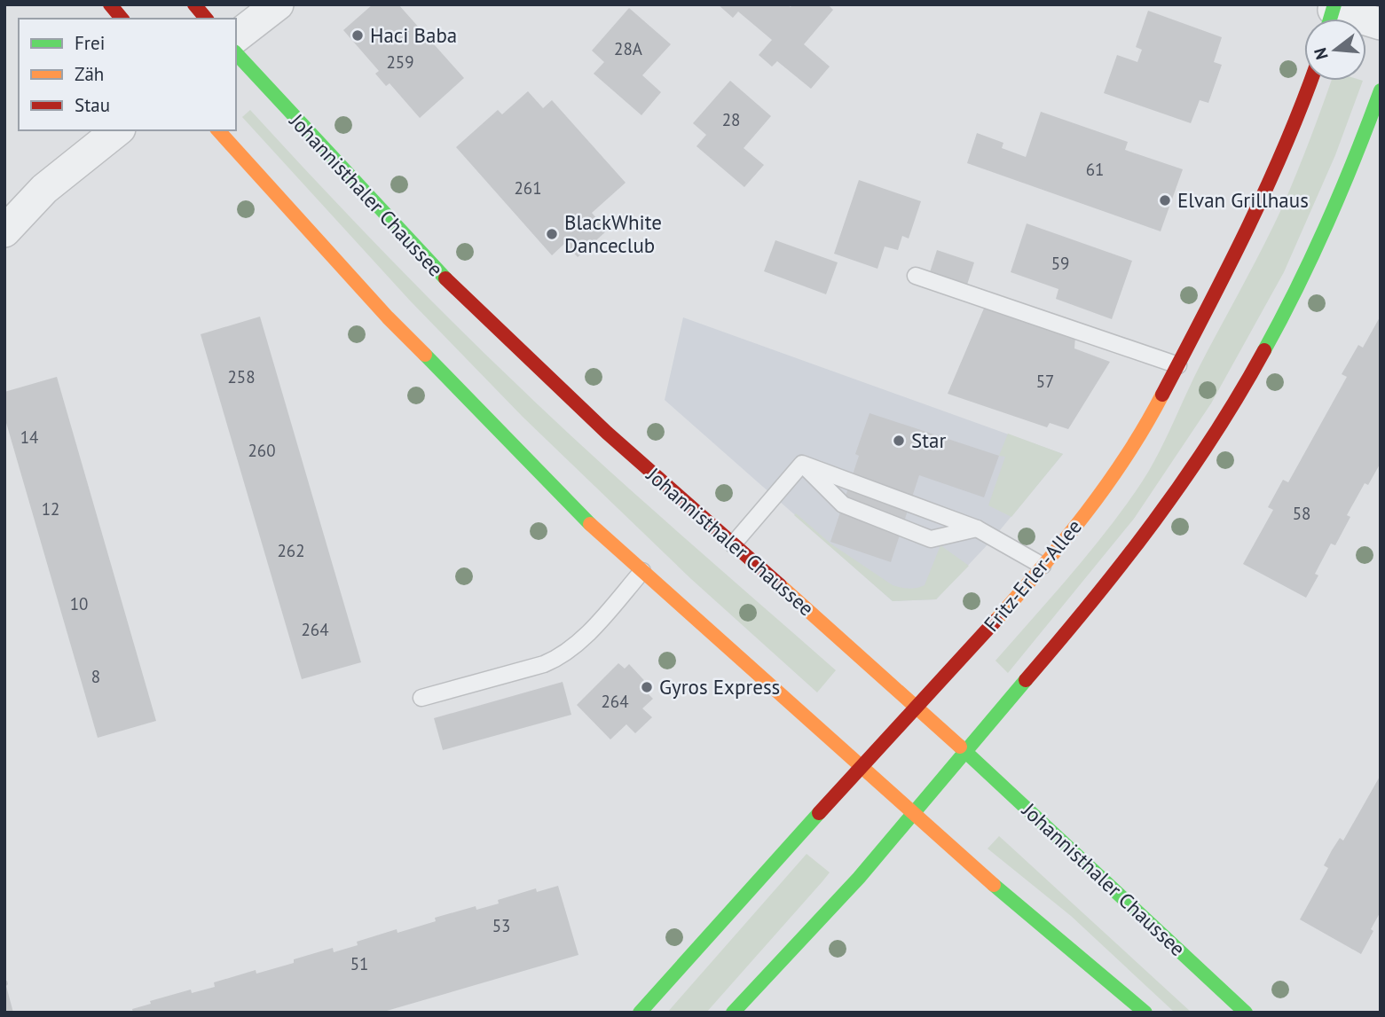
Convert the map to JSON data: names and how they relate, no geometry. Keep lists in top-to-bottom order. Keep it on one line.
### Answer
{"streets":{"main road":["Johannisthaler Chaussee","Fritz-Erler-Allee"]},"crossings":[["Johannisthaler Chaussee","Fritz-Erler-Allee"]],"places":["Haci Baba","Elvan Grillhaus","BlackWhite Danceclub","Star","Gyros Express"],"house_numbers":["28A","259","28","61","261","59","258","57","14","260","12","58","262","10","264","8","264","53","51"],"legend":["Frei","Zäh","Stau"],"north":"left"}
